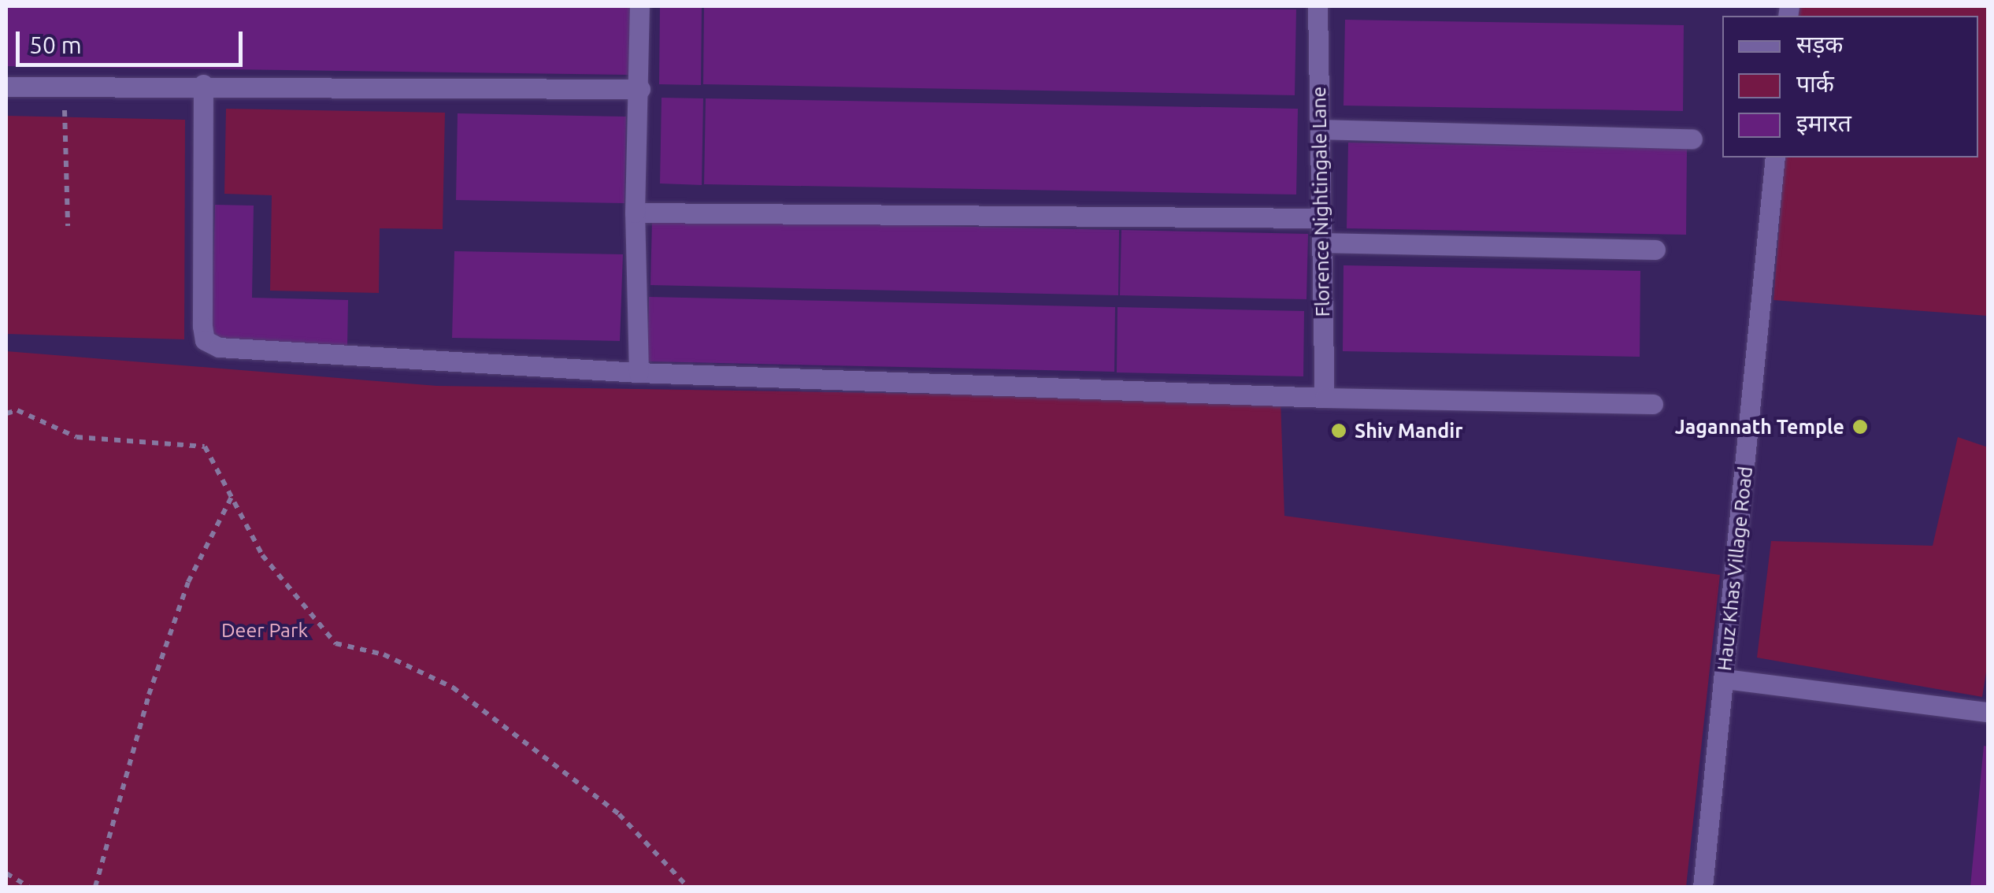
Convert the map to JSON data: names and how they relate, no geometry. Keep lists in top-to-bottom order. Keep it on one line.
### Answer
{"streets":{"street":["Florence Nightingale Lane","Hauz Khas Village Road"]},"parks":["Deer Park"],"places":["Jagannath Temple","Shiv Mandir"],"legend":["सड़क","पार्क","इमारत"],"scale_bar":"50 m"}
